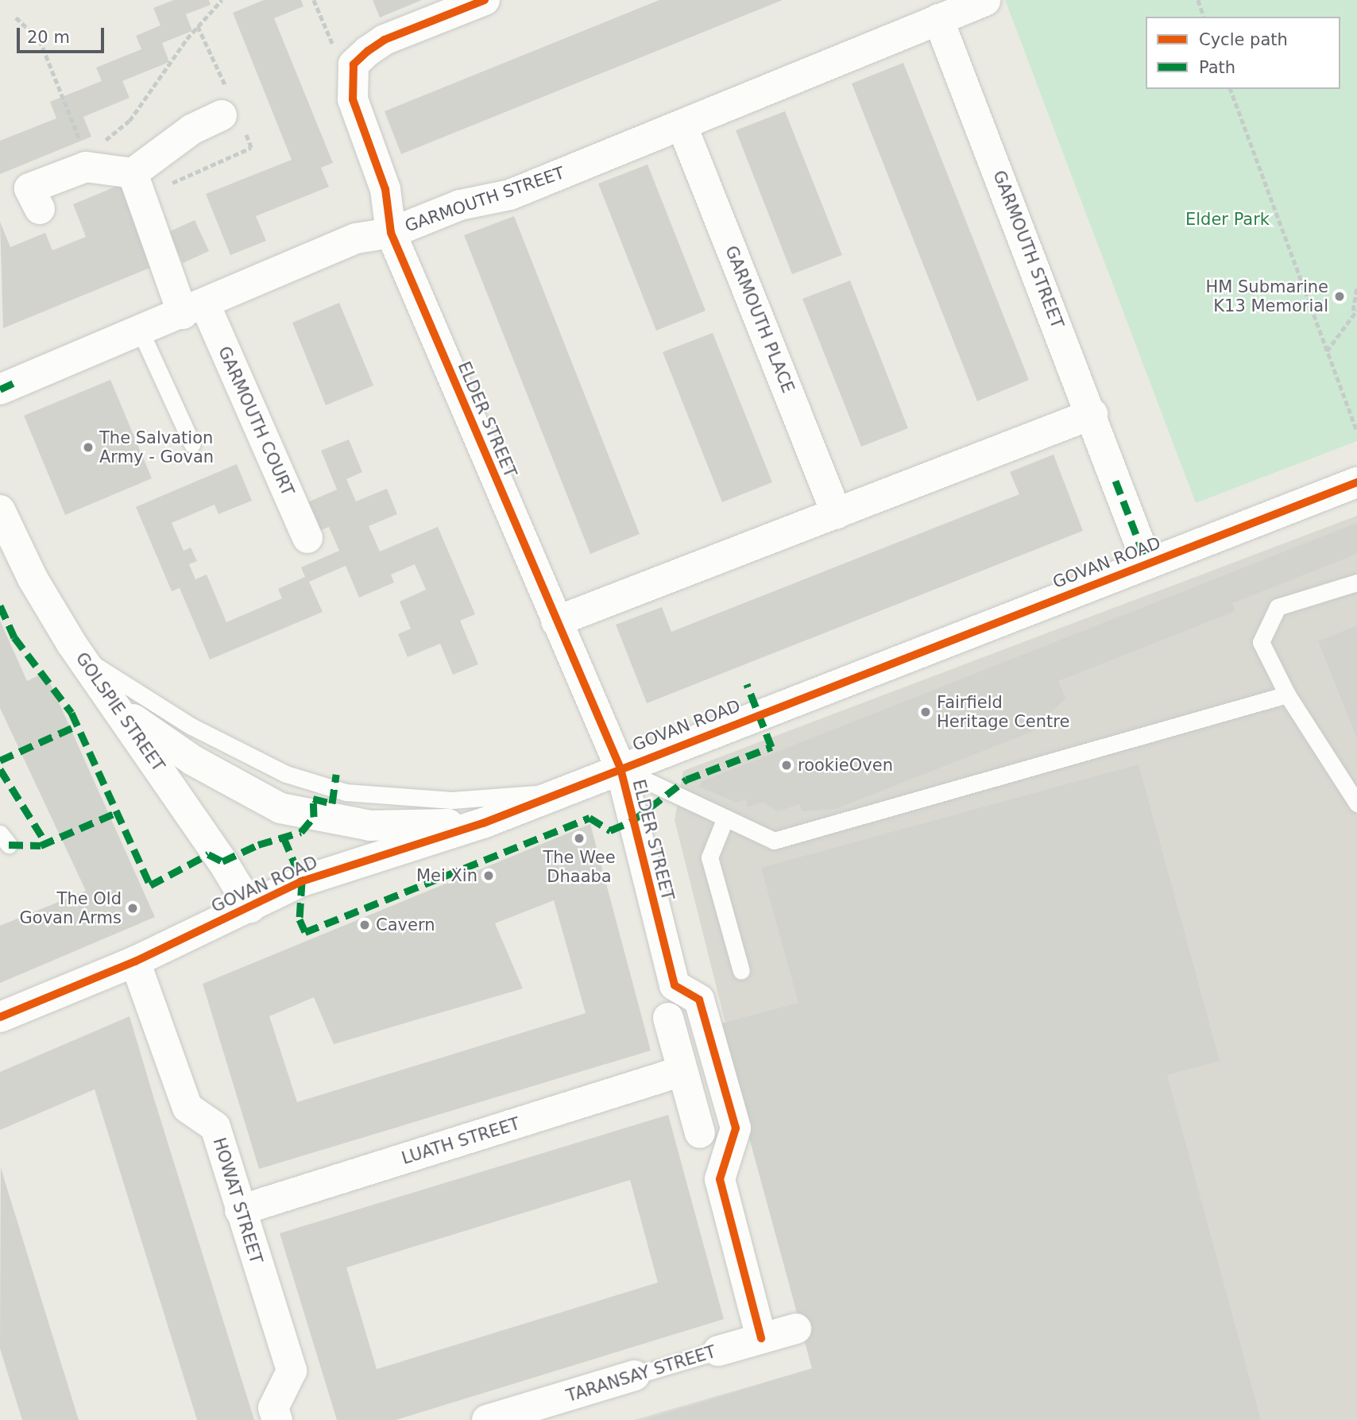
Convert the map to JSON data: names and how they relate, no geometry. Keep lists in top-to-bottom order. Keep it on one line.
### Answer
{"streets":{"street":["GARMOUTH STREET","GARMOUTH PLACE","ELDER STREET","GARMOUTH COURT","GOVAN ROAD","GOLSPIE STREET","LUATH STREET","HOWAT STREET","TARANSAY STREET"]},"crossings":[["GARMOUTH STREET","GARMOUTH PLACE"],["GARMOUTH STREET","ELDER STREET"],["GARMOUTH STREET","GARMOUTH COURT"],["GARMOUTH STREET","GOVAN ROAD"],["ELDER STREET","GOVAN ROAD"],["ELDER STREET","TARANSAY STREET"],["GOVAN ROAD","GOLSPIE STREET"],["GOVAN ROAD","HOWAT STREET"],["LUATH STREET","HOWAT STREET"]],"parks":["Elder Park"],"places":["HM Submarine K13 Memorial","The Salvation Army - Govan","Fairfield Heritage Centre","rookieOven","The Wee Dhaaba","Mei Xin","The Old Govan Arms","Cavern"],"legend":["Cycle path","Path"],"scale_bar":"20 m"}
